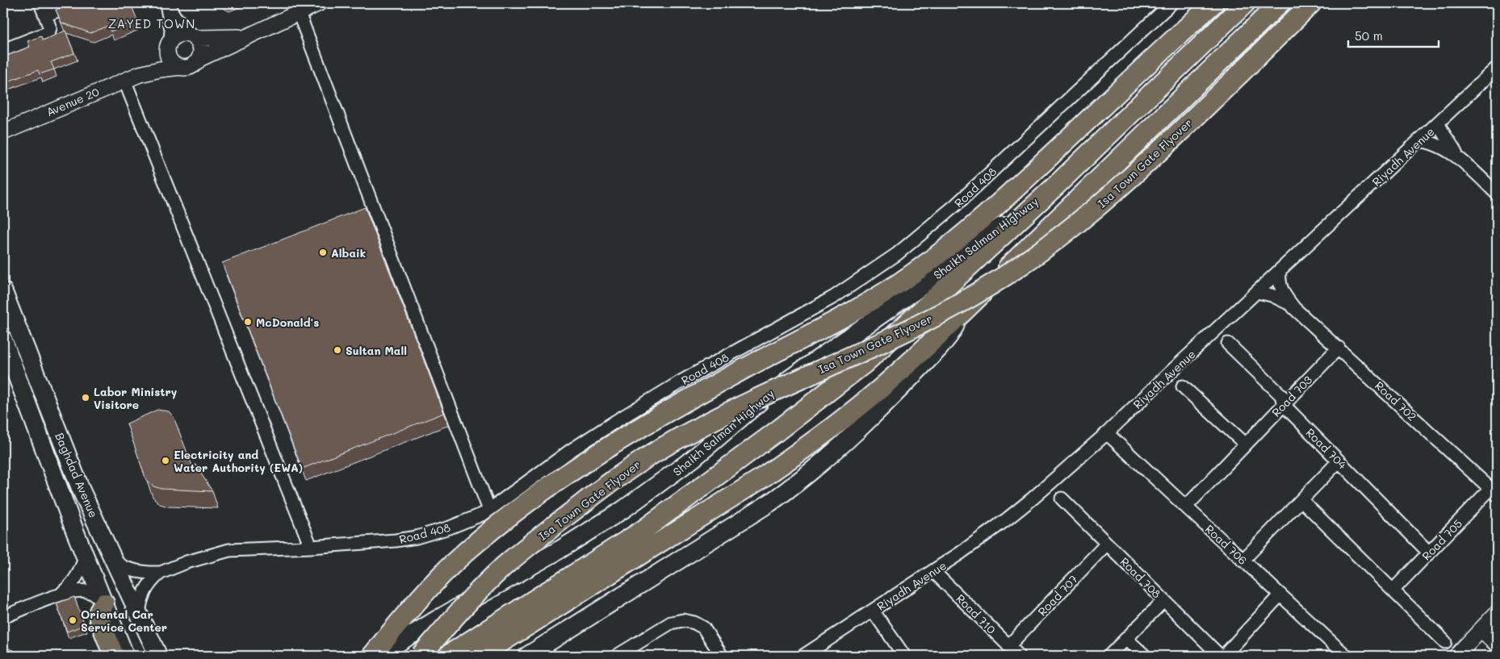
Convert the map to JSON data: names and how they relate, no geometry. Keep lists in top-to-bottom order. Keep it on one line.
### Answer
{"streets":{"main road":["Isa Town Gate Flyover","Shaikh Salman Highway","Baghdad Avenue"],"street":["Avenue 20","Riyadh Avenue","Road 408","Road 703","Road 702","Road 704","Road 705","Road 706","Road 708","Road 707","Road 710"]},"crossings":[["Riyadh Avenue","Road 702"],["Riyadh Avenue","Road 706"],["Riyadh Avenue","Road 710"],["Road 408","Baghdad Avenue"],["Road 703","Road 702"],["Road 703","Road 704"],["Road 703","Road 706"],["Road 702","Road 705"],["Road 704","Road 705"],["Road 708","Road 707"],["Road 707","Road 710"]],"districts":["ZAYED TOWN"],"places":["Albaik","McDonald's","Sultan Mall","Labor Ministry Visitore","Electricity and Water Authority (EWA)","Oriental Car Service Center"],"scale_bar":"50 m"}
